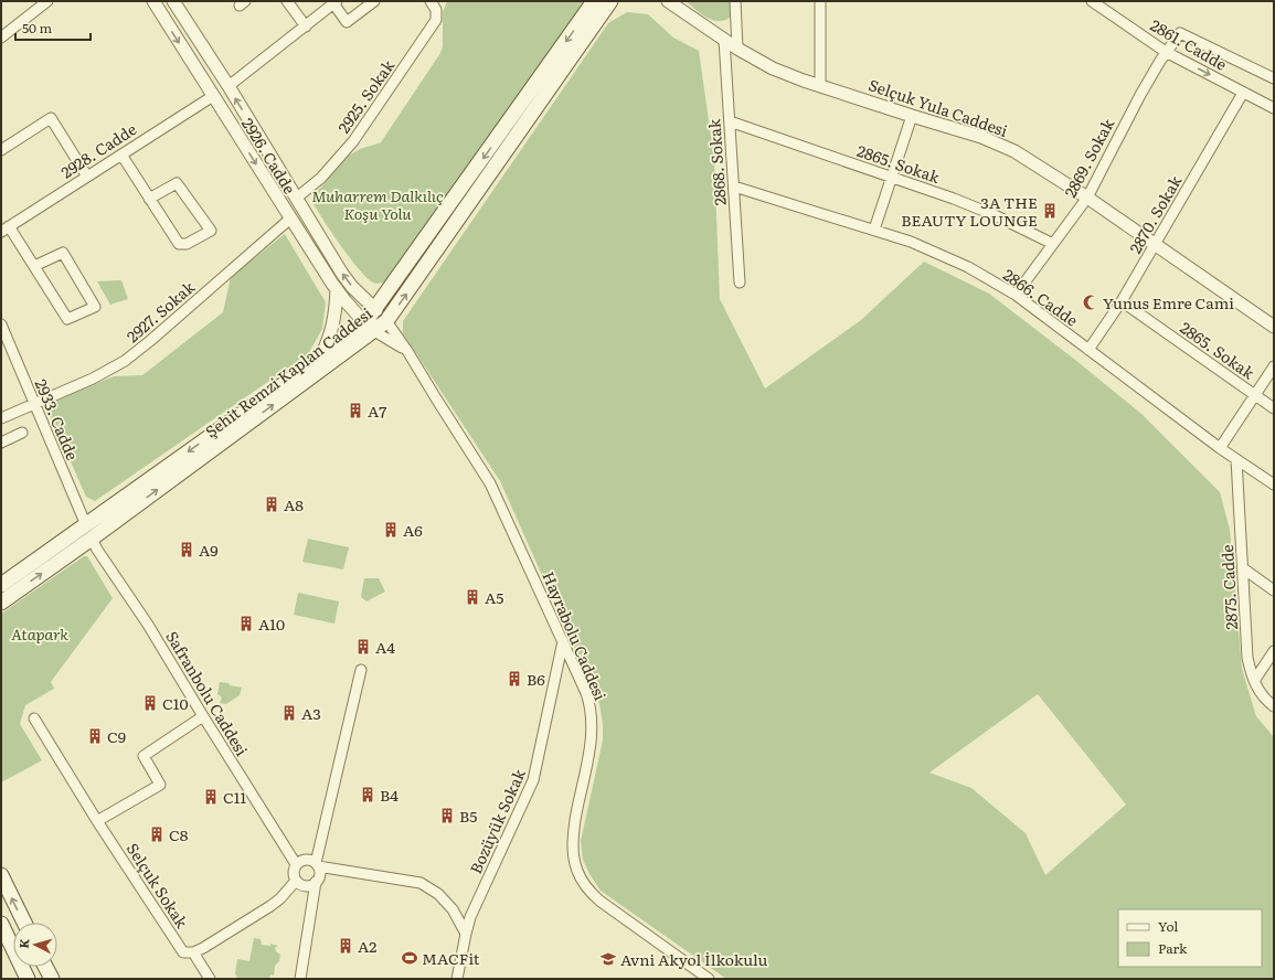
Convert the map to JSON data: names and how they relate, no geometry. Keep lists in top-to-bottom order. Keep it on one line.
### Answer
{"streets":{"main road":["Şehit Remzi Kaplan Caddesi"],"street":["2861. Cadde","2925. Sokak","Selçuk Yula Caddesi","2928. Cadde","2926. Cadde","2869. Sokak","2868. Sokak","2865. Sokak","2870. Sokak","2866. Cadde","2927. Sokak","2933. Cadde","2875. Cadde","Hayrabolu Caddesi","Safranbolu Caddesi","Bozüyük Sokak","Selçuk Sokak"]},"crossings":[["2861. Cadde","2869. Sokak"],["2861. Cadde","2870. Sokak"],["2925. Sokak","2926. Cadde"],["Selçuk Yula Caddesi","2869. Sokak"],["Selçuk Yula Caddesi","2868. Sokak"],["Selçuk Yula Caddesi","2870. Sokak"],["2928. Cadde","2926. Cadde"],["2926. Cadde","2927. Sokak"],["2926. Cadde","Şehit Remzi Kaplan Caddesi"],["2926. Cadde","Hayrabolu Caddesi"],["2869. Sokak","2865. Sokak"],["2869. Sokak","2866. Cadde"],["2868. Sokak","2865. Sokak"],["2868. Sokak","2866. Cadde"],["2865. Sokak","2870. Sokak"],["2870. Sokak","2866. Cadde"],["2866. Cadde","2875. Cadde"],["2927. Sokak","2933. Cadde"],["Şehit Remzi Kaplan Caddesi","2933. Cadde"],["Şehit Remzi Kaplan Caddesi","Hayrabolu Caddesi"],["Şehit Remzi Kaplan Caddesi","Safranbolu Caddesi"],["2933. Cadde","Safranbolu Caddesi"],["Hayrabolu Caddesi","Bozüyük Sokak"]],"parks":["Muharrem Dalkılıç Koşu Yolu","Atapark"],"places":{"building":["3A THE BEAUTY LOUNGE","A7","A8","A6","A9","A5","A10","A4","B6","C10","A3","C9","B4","C11","B5","C8","A2"],"mosque":["Yunus Emre Cami"],"sports":["MACFit"],"school or university":["Avni Akyol İlkokulu"]},"legend":["Yol","Park"],"scale_bar":"50 m","north":"left"}
